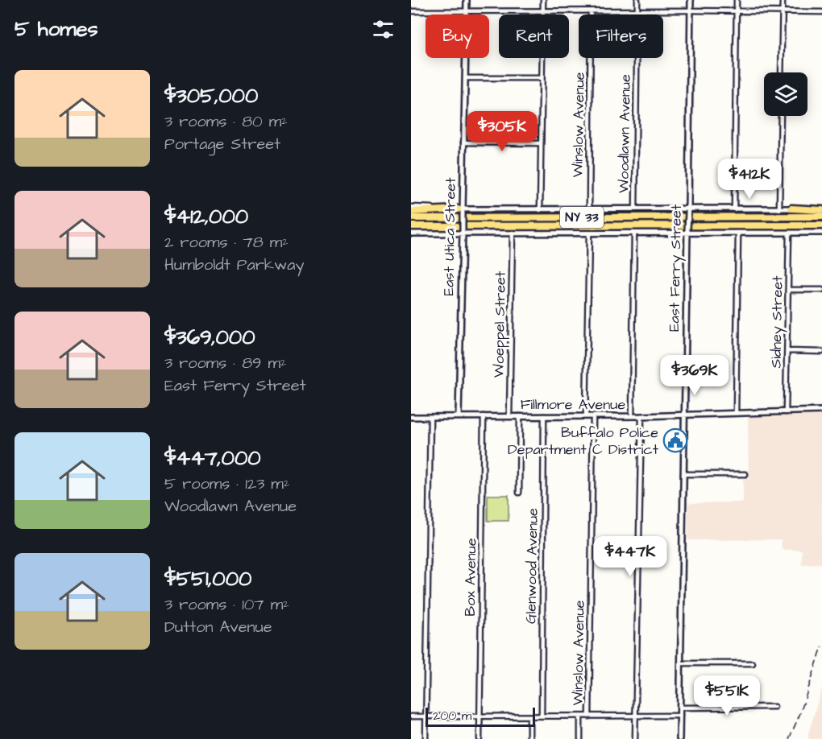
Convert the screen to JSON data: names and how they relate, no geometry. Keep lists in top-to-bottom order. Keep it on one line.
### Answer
{"streets":{"highway":["NY 33"],"street":["Winslow Avenue","Woodlawn Avenue","East Utica Street","East Ferry Street","Sidney Street","Woeppel Street","Fillmore Avenue","Glenwood Avenue","Box Avenue"]},"crossings":[["Winslow Avenue","Fillmore Avenue"],["East Utica Street","Fillmore Avenue"],["East Ferry Street","Fillmore Avenue"],["Sidney Street","Fillmore Avenue"],["Woeppel Street","Fillmore Avenue"],["Fillmore Avenue","Glenwood Avenue"],["Fillmore Avenue","Box Avenue"]],"places":{"public building":["Buffalo Police Department C District"]},"scale_bar":"200 m","page":{"heading":"5 homes","chip":["Buy","Rent","Filters"],"list":[{"name":"$305,000","note":"3 rooms · 80 m² · Portage Street"},{"name":"$412,000","note":"2 rooms · 78 m² · Humboldt Parkway"},{"name":"$369,000","note":"3 rooms · 89 m² · East Ferry Street"},{"name":"$447,000","note":"5 rooms · 123 m² · Woodlawn Avenue"},{"name":"$551,000","note":"3 rooms · 107 m² · Dutton Avenue"}],"price":["$305K","$412K","$369K","$447K","$551K"],"scale":"200 m"}}
